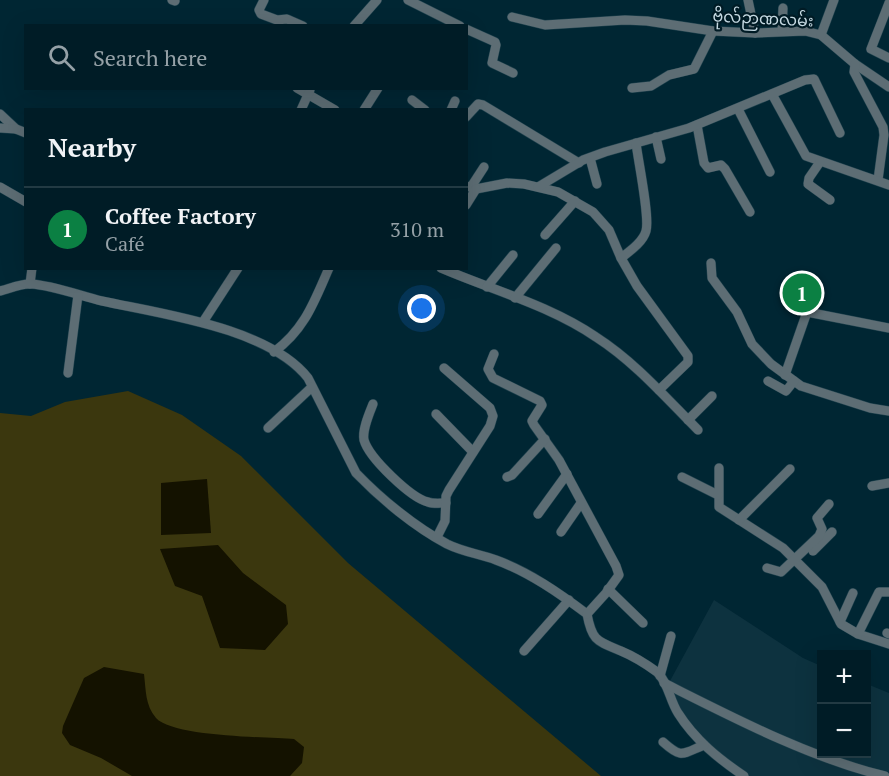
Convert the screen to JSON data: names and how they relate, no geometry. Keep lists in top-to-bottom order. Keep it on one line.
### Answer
{"streets":{"street":["ဗိုလ်ဉာဏလမ်း"]},"page":{"search":"Search here","heading":"Nearby","list":[{"mark":"1","name":"Coffee Factory","note":"Café","value":"310 m"}],"pins":"1","map_buttons":["+","−"]}}
